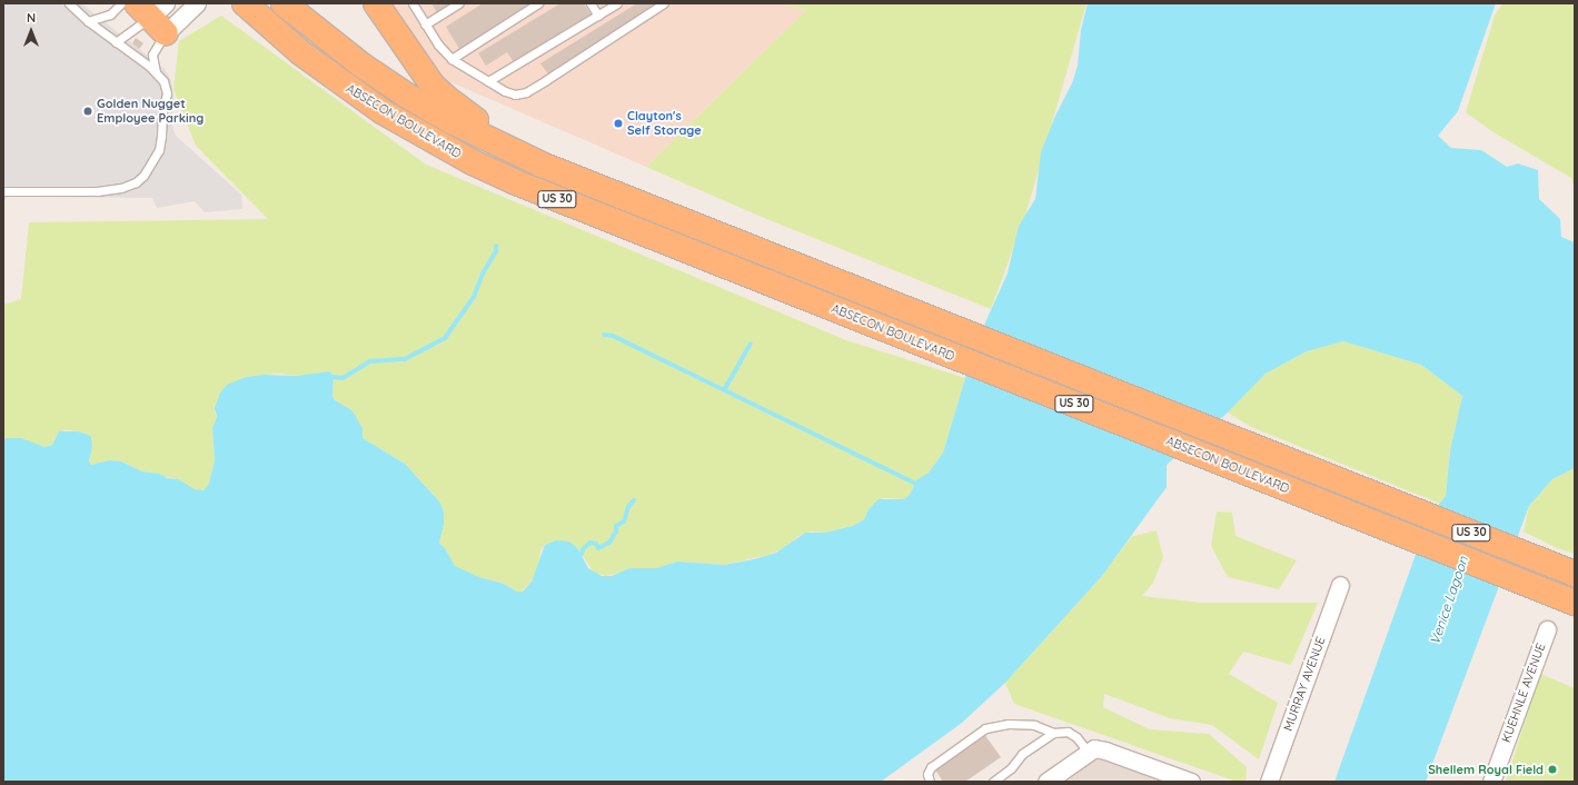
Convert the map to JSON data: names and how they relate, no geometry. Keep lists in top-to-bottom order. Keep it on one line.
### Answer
{"streets":{"highway":["ABSECON BOULEVARD","US 30"],"street":["MURRAY AVENUE","KUEHNLE AVENUE"]},"water":["Venice Lagoon"],"places":["Golden Nugget Employee Parking","Clayton's Self Storage","Shellem Royal Field"],"north":"top"}
